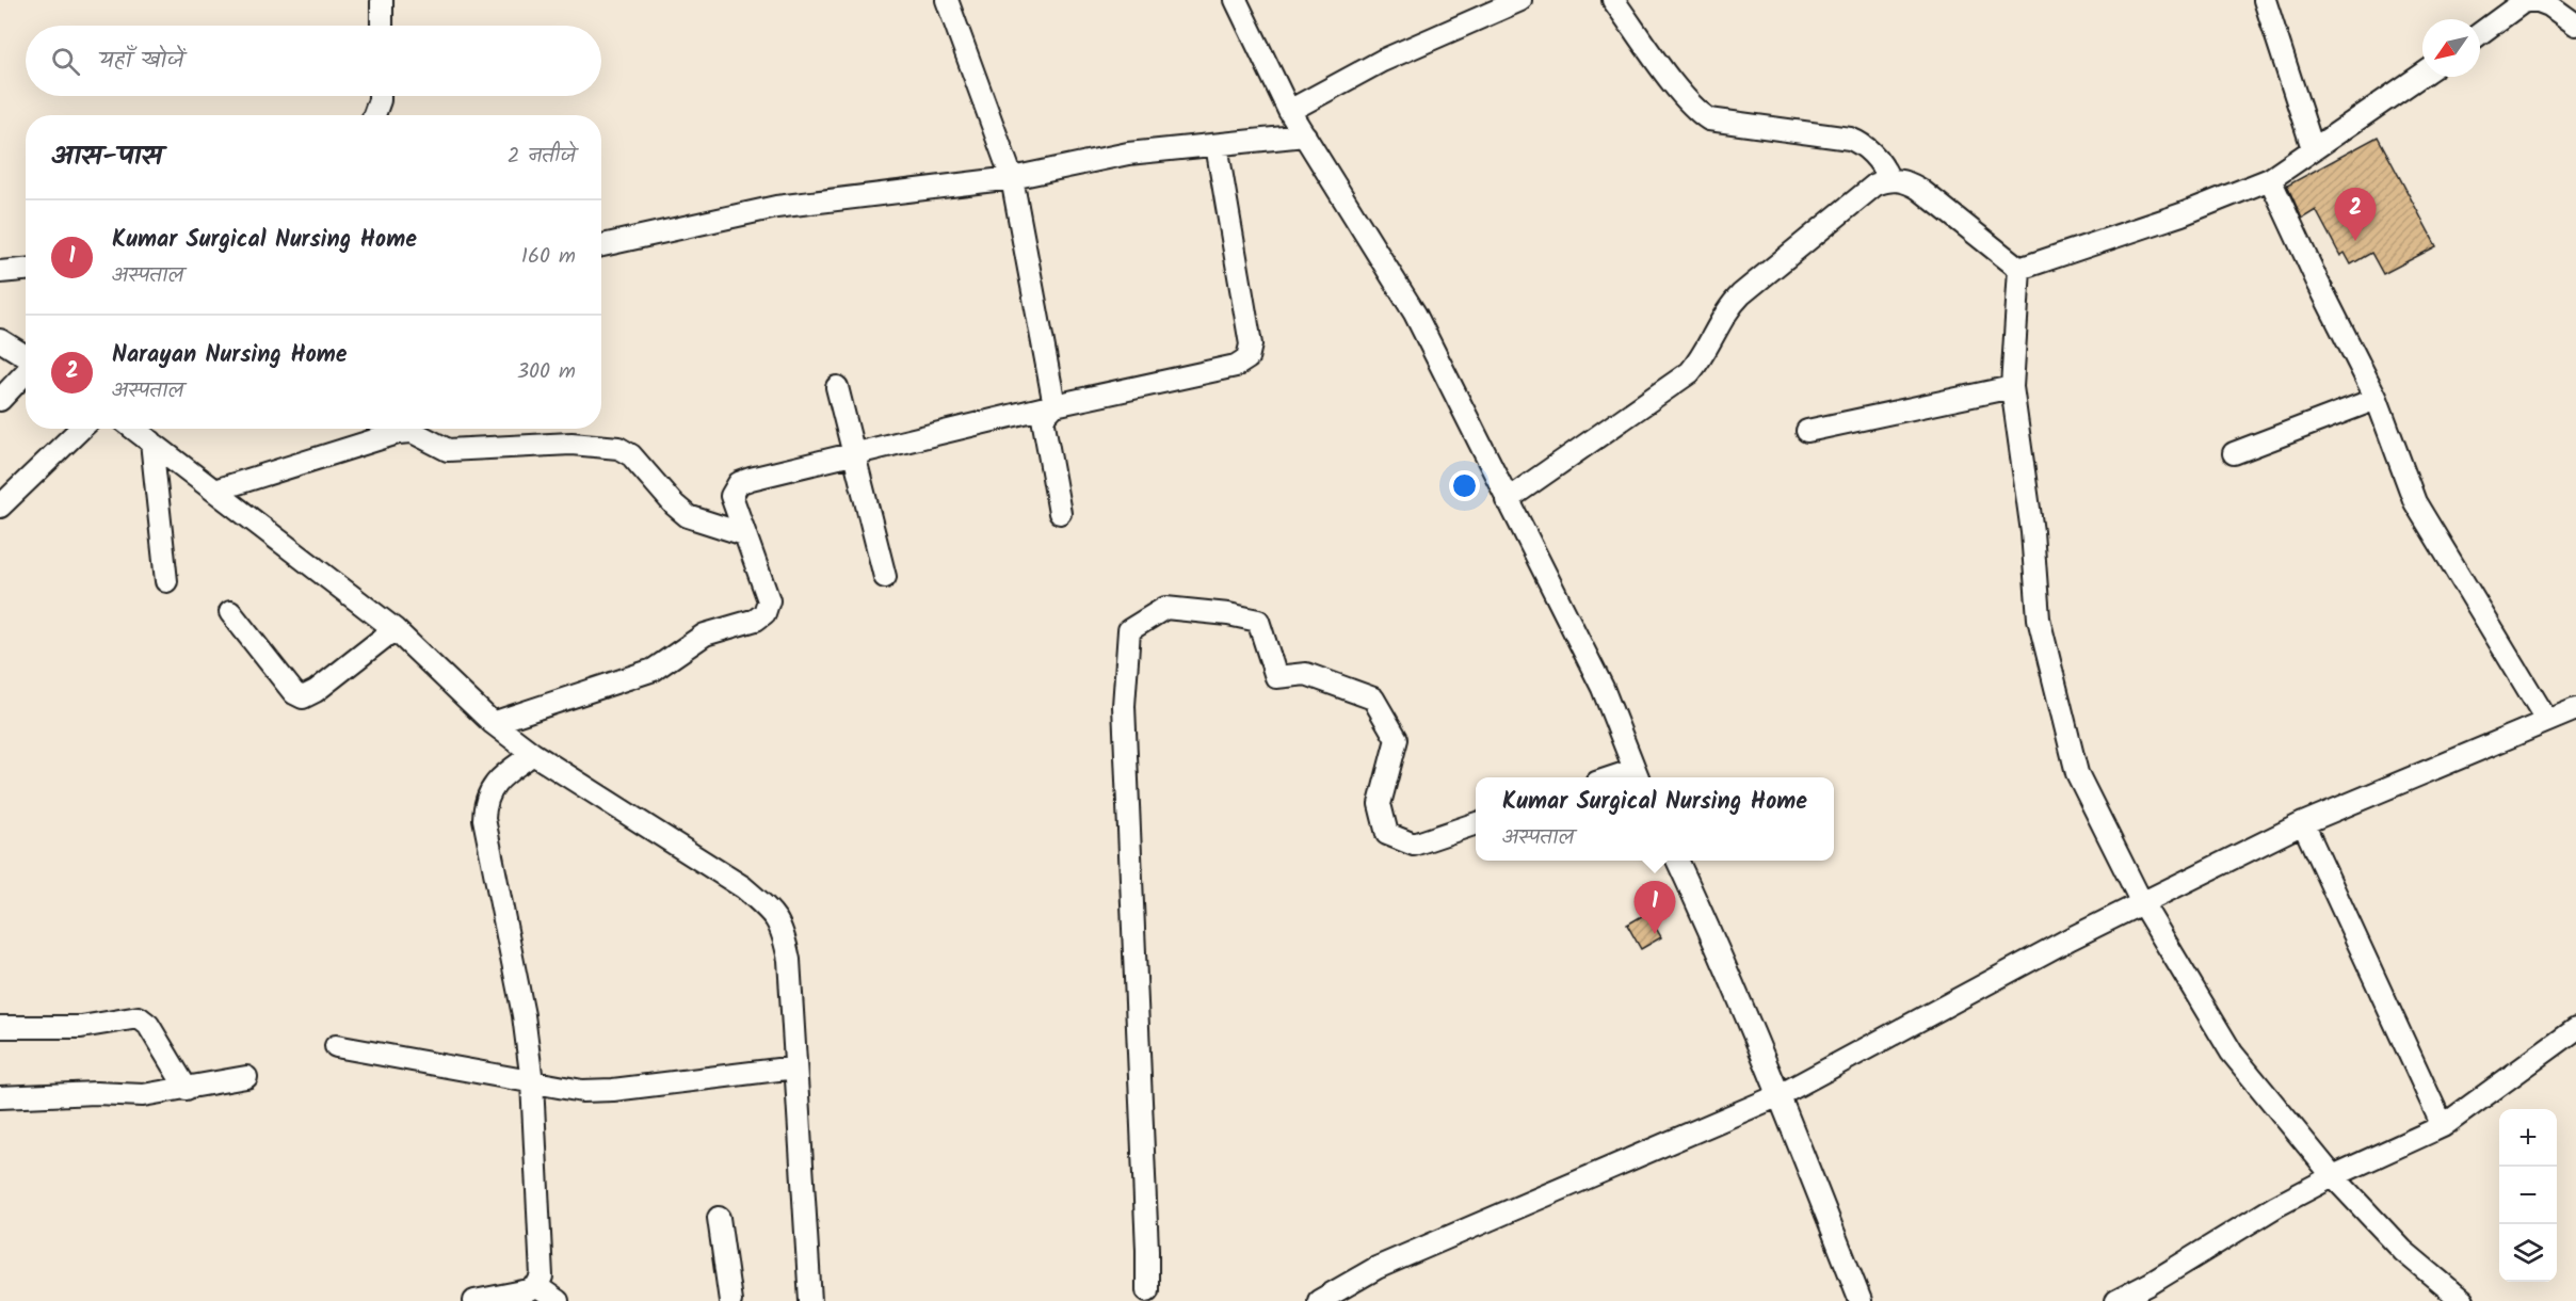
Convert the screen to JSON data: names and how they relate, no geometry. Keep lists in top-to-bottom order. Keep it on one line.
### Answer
{"north":"bottom left","page":{"search":"यहाँ खोजें","heading":["आस-पास","2 नतीजे"],"pins":["2","1"],"list":[{"mark":"1","name":"Kumar Surgical Nursing Home","note":"अस्पताल","value":"160 m"},{"mark":"2","name":"Narayan Nursing Home","note":"अस्पताल","value":"300 m"}],"popup":["Kumar Surgical Nursing Home","अस्पताल"],"map_buttons":["+","−"]}}
